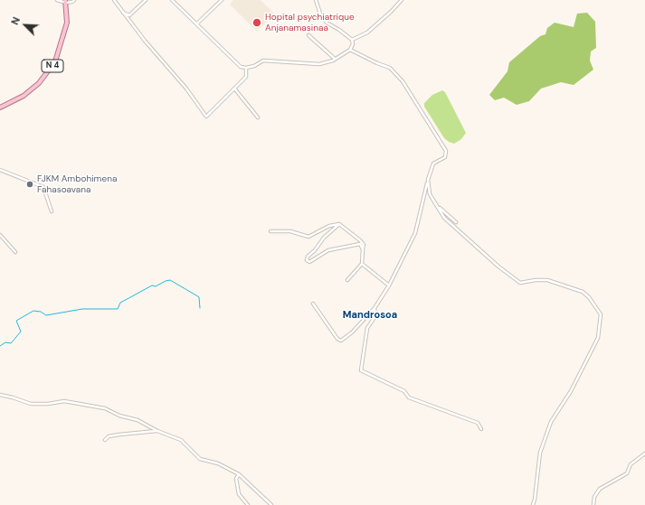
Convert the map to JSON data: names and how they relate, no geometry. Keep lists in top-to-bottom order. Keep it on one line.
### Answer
{"streets":{"main road":["N 4"]},"districts":["Mandrosoa"],"places":["Hopital psychiatrique Anjanamasinaa","FJKM Ambohimena Fahasoavana"],"north":"top left"}
